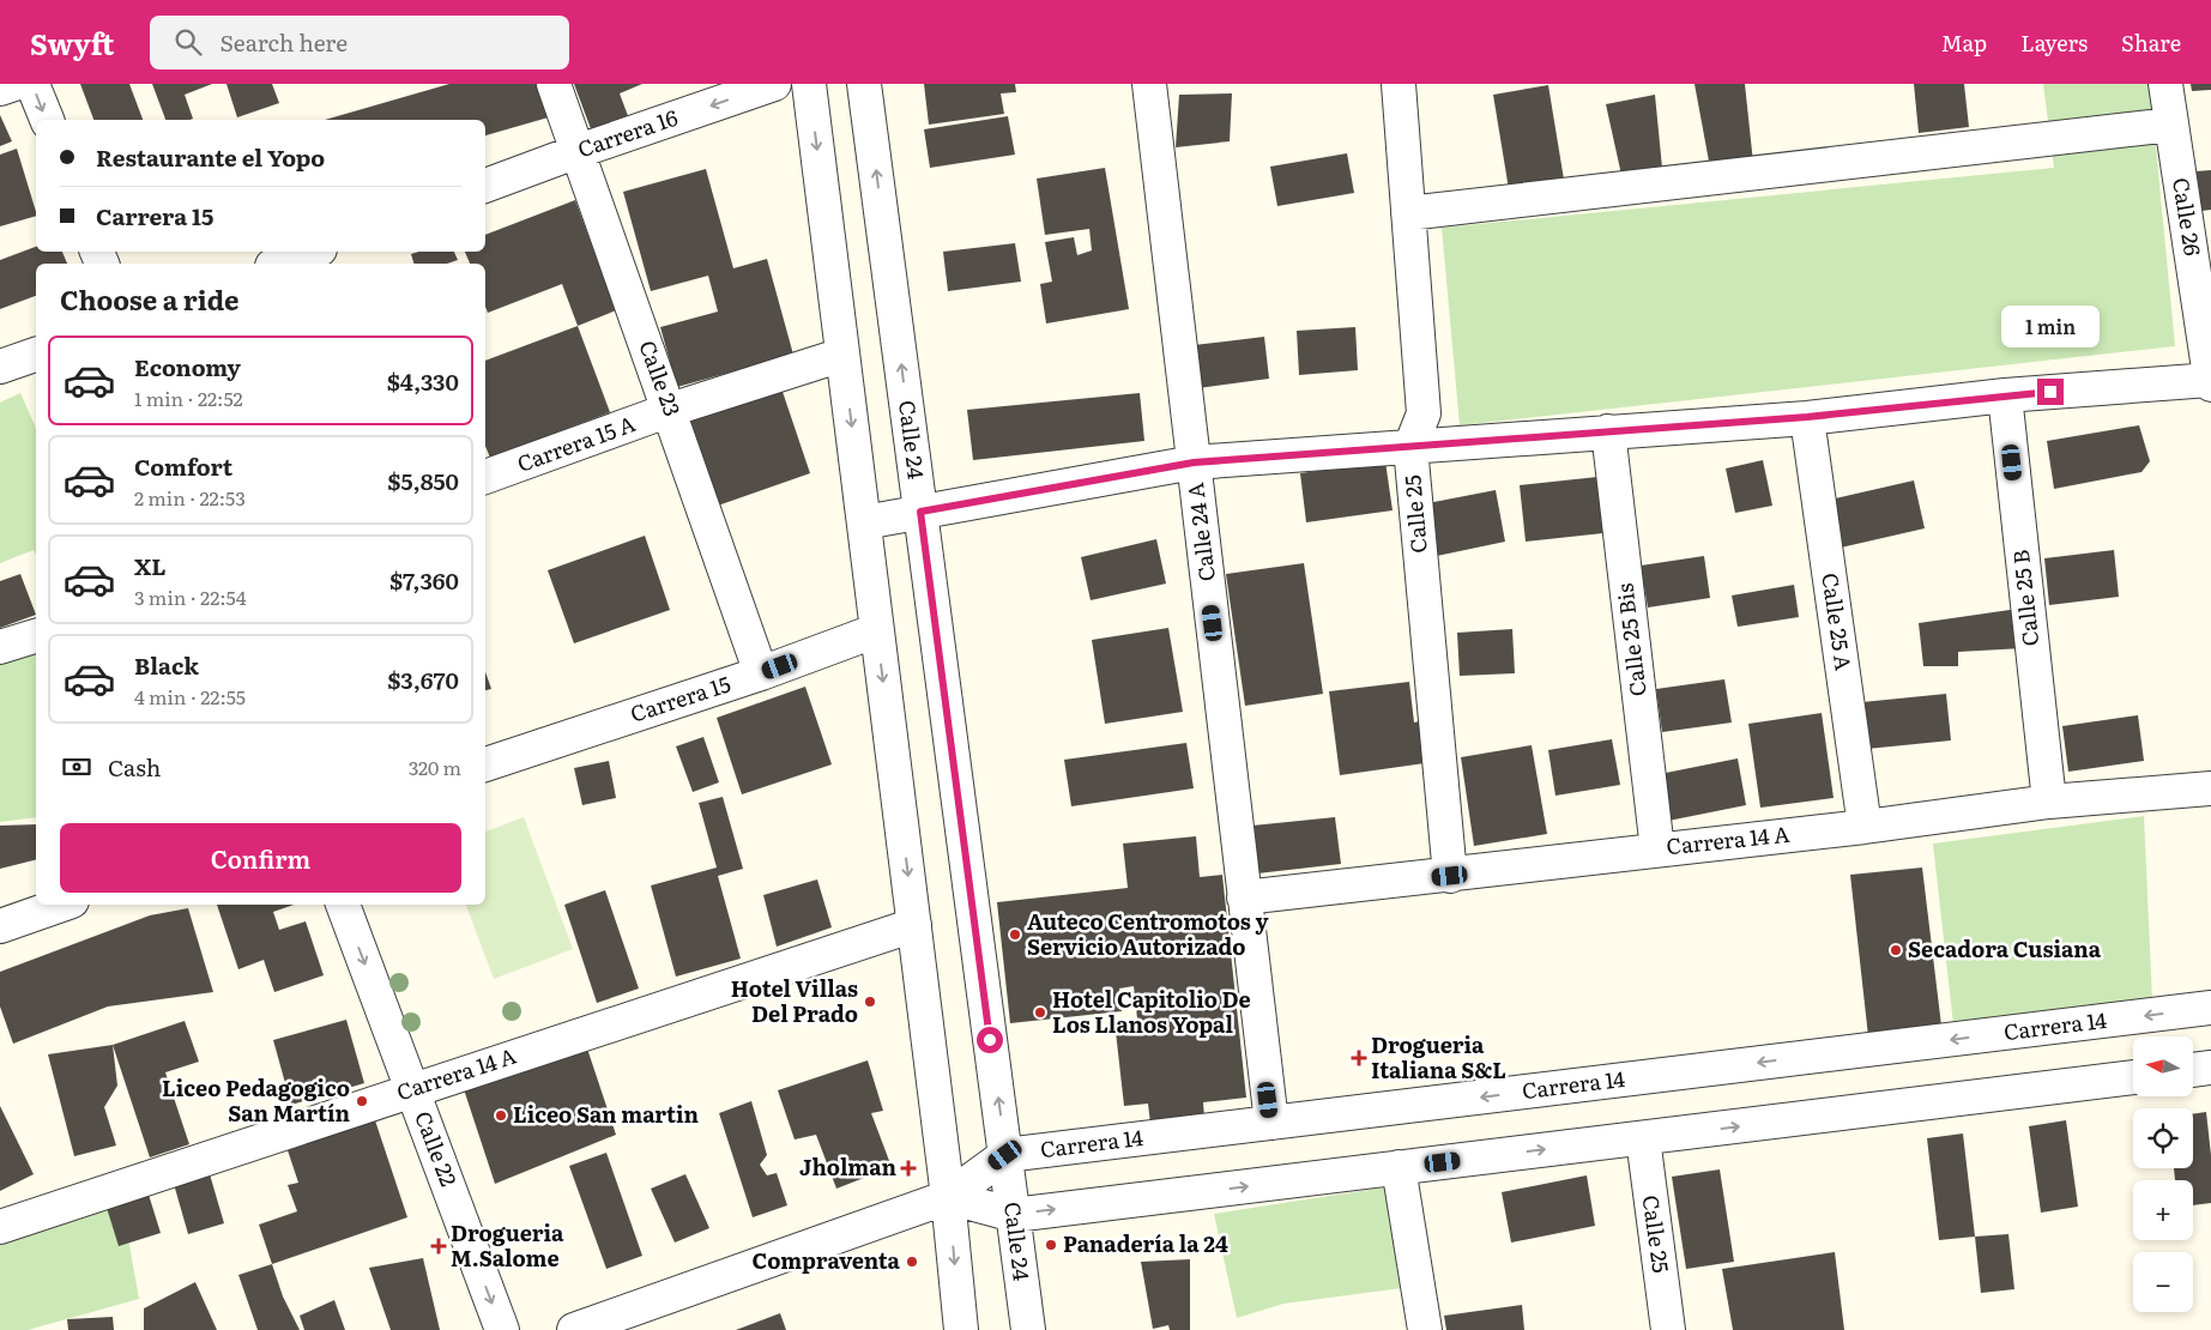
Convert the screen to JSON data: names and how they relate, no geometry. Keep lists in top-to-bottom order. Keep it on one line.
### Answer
{"streets":{"street":["Carrera 16","Calle 26","Calle 23","Calle 24","Carrera 15 A","Calle 25","Calle 24 A","Calle 25 B","Calle 25 A","Calle 25 Bis","Carrera 15","Carrera 14 A","Carrera 14","Calle 22"]},"crossings":[["Carrera 16","Calle 23"],["Calle 23","Carrera 15 A"],["Calle 23","Carrera 15"],["Calle 24","Carrera 14"],["Calle 25","Carrera 14 A"],["Calle 24 A","Carrera 14 A"],["Calle 24 A","Carrera 14"],["Calle 25 B","Carrera 14 A"],["Calle 25 A","Carrera 14 A"],["Calle 25 Bis","Carrera 14 A"],["Carrera 14 A","Calle 22"]],"one_way":["Carrera 16","Calle 22"],"places":{"other":["Auteco Centromotos y Servicio Autorizado","Secadora Cusiana","Hotel Villas Del Prado","Hotel Capitolio De Los Llanos Yopal","Liceo Pedagogico San Martín","Liceo San martin","Panadería la 24","Compraventa"],"health":["Drogueria Italiana S&L","Jholman","Drogueria M.Salome"]},"north":"left","page":{"header":"Swyft","search":"Search here","nav":["Map","Layers","Share"],"banner":["Restaurante el Yopo","Carrera 15"],"heading":"Choose a ride","bubble":"1 min","list":[{"name":"Economy","note":"1 min · 22:52","value":"$4,330"},{"name":"Comfort","note":"2 min · 22:53","value":"$5,850"},{"name":"XL","note":"3 min · 22:54","value":"$7,360"},{"name":"Black","note":"4 min · 22:55","value":"$3,670"}],"pay":["Cash","320 m"],"buttons":"Confirm","map_buttons":["+","−"]}}
